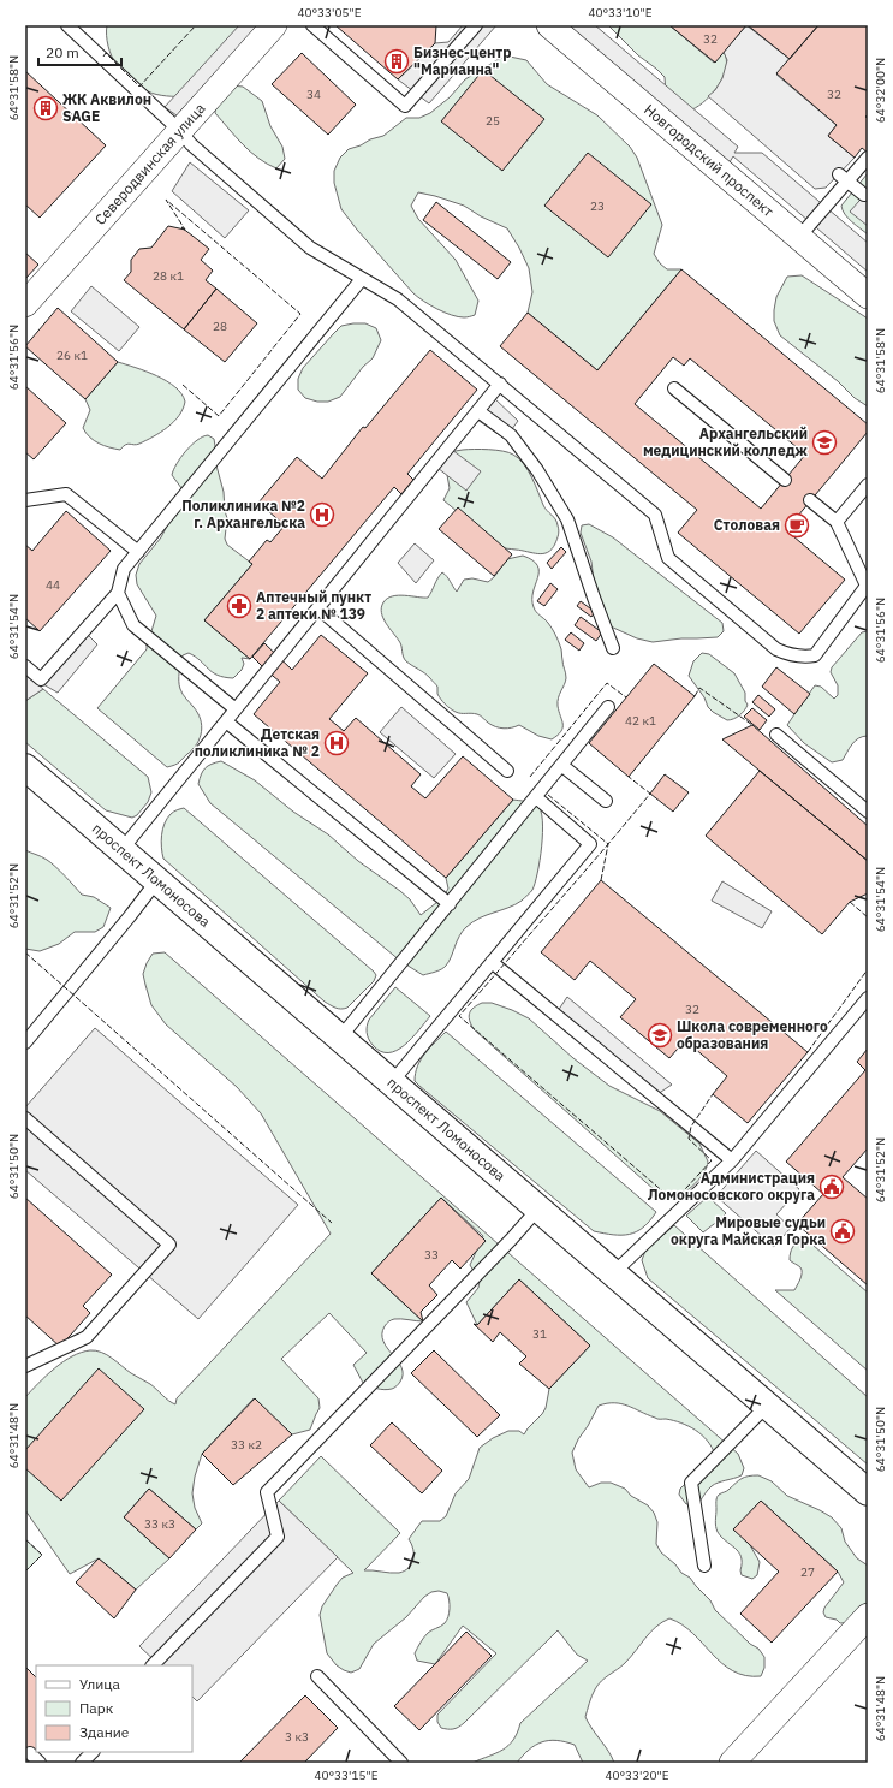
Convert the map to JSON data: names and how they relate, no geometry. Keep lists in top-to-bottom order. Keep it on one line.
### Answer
{"streets":{"main road":["проспект Ломоносова"],"street":["Новгородский проспект","Северодвинская улица"]},"places":{"building":["Бизнес-центр \"Марианна\"","ЖК Аквилон SAGE"],"school or university":["Архангельский медицинский колледж","Школа современного образования"],"hospital":["Поликлиника №2 г. Архангельска","Детская поликлиника № 2"],"cafe":["Столовая"],"pharmacy":["Аптечный пункт 2 аптеки № 139"],"public building":["Администрация Ломоносовского округа","Мировые судьи округа Майская Горка"]},"house_numbers":["32","34","32","25","23","28 к1","28","26 к1","44","42 к1","32","33","31","33 к2","33 к3","27","3 к3"],"legend":["Улица","Парк","Здание"],"scale_bar":"20 m","coordinates":["40°33'05\"E","40°33'10\"E","64°31'58\"N","64°32'00\"N","64°31'56\"N","64°31'54\"N","64°31'52\"N","64°31'50\"N","64°31'48\"N","40°33'15\"E","40°33'20\"E"]}
